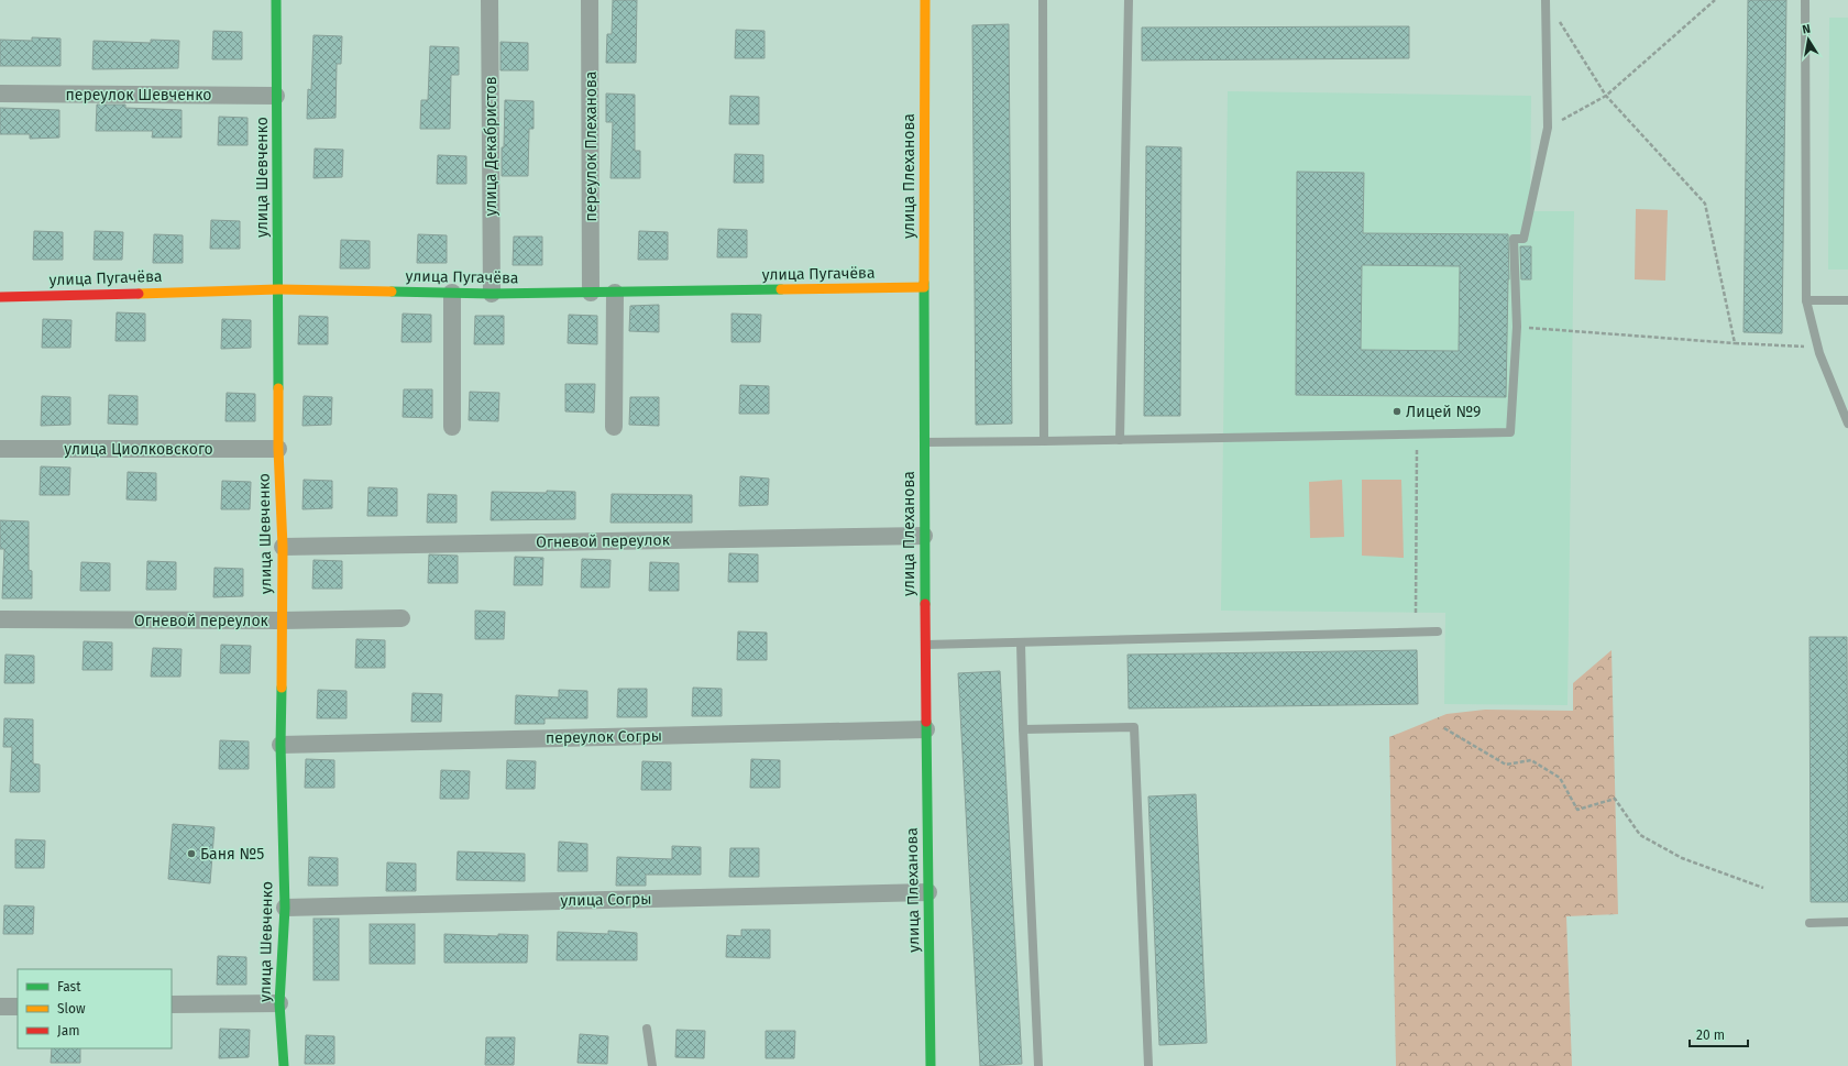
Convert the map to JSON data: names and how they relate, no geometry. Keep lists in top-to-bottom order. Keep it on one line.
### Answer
{"streets":{"street":["переулок Шевченко","улица Декабристов","переулок Плеханова","улица Плеханова","улица Шевченко","улица Пугачёва","улица Циолковского","Огневой переулок","переулок Согры","улица Согры"]},"crossings":[["переулок Шевченко","улица Шевченко"],["улица Декабристов","улица Пугачёва"],["переулок Плеханова","улица Пугачёва"],["улица Плеханова","улица Пугачёва"],["улица Плеханова","Огневой переулок"],["улица Плеханова","переулок Согры"],["улица Плеханова","улица Согры"],["улица Шевченко","улица Пугачёва"],["улица Шевченко","улица Циолковского"],["улица Шевченко","Огневой переулок"],["улица Шевченко","переулок Согры"],["улица Шевченко","улица Согры"]],"places":["Лицей №9","Баня №5"],"legend":["Fast","Slow","Jam"],"scale_bar":"20 m","north":"top"}
